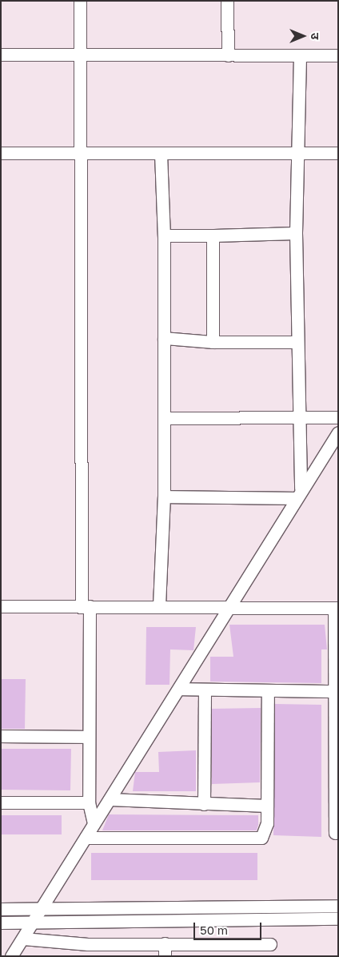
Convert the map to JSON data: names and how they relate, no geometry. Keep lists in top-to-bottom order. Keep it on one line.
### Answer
{"scale_bar":"50 m","north":"right"}
